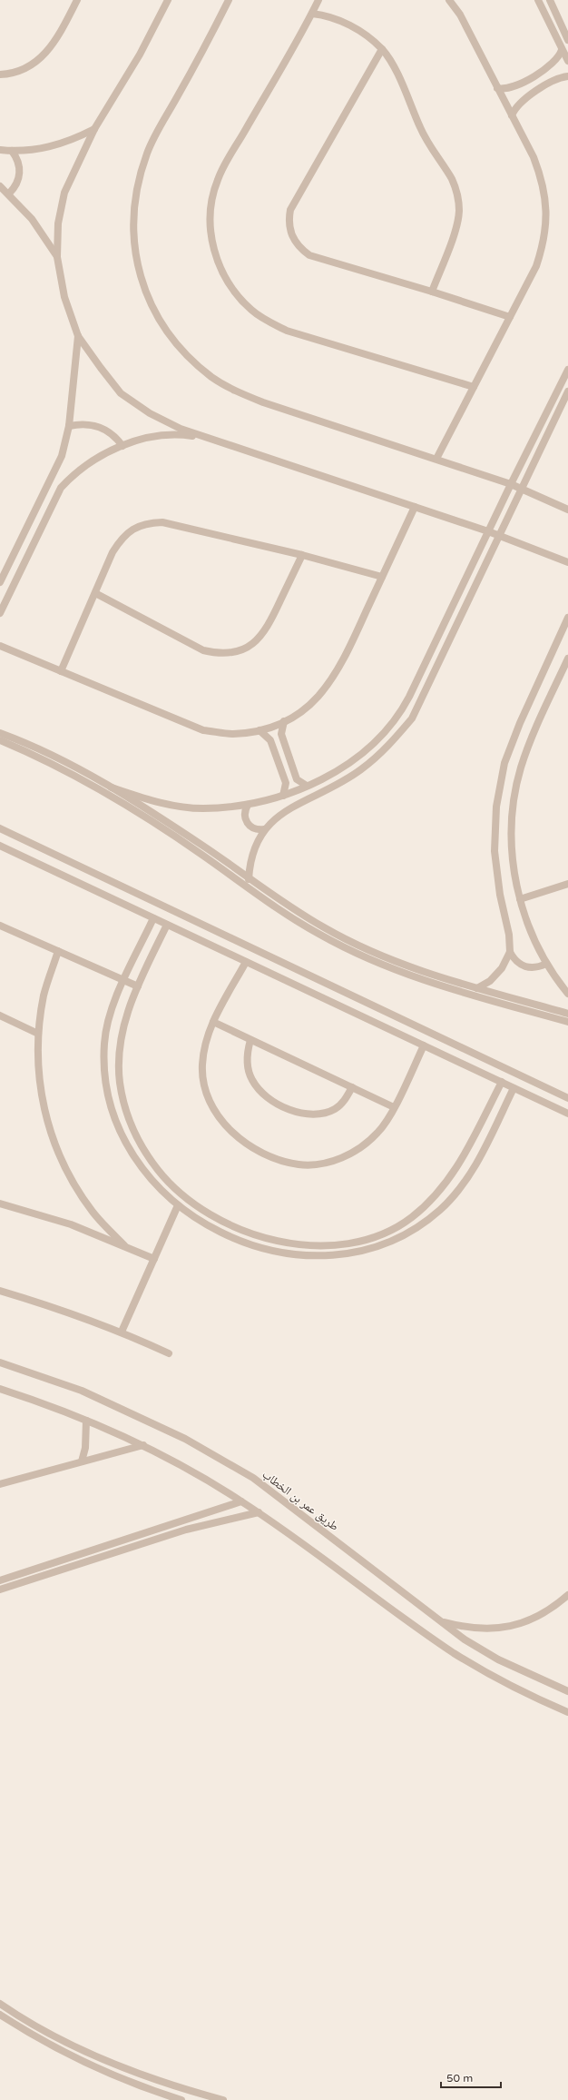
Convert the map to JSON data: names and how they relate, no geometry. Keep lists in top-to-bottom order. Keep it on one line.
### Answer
{"streets":{"street":["طريق عمر بن الخطاب"]},"scale_bar":"50 m"}
